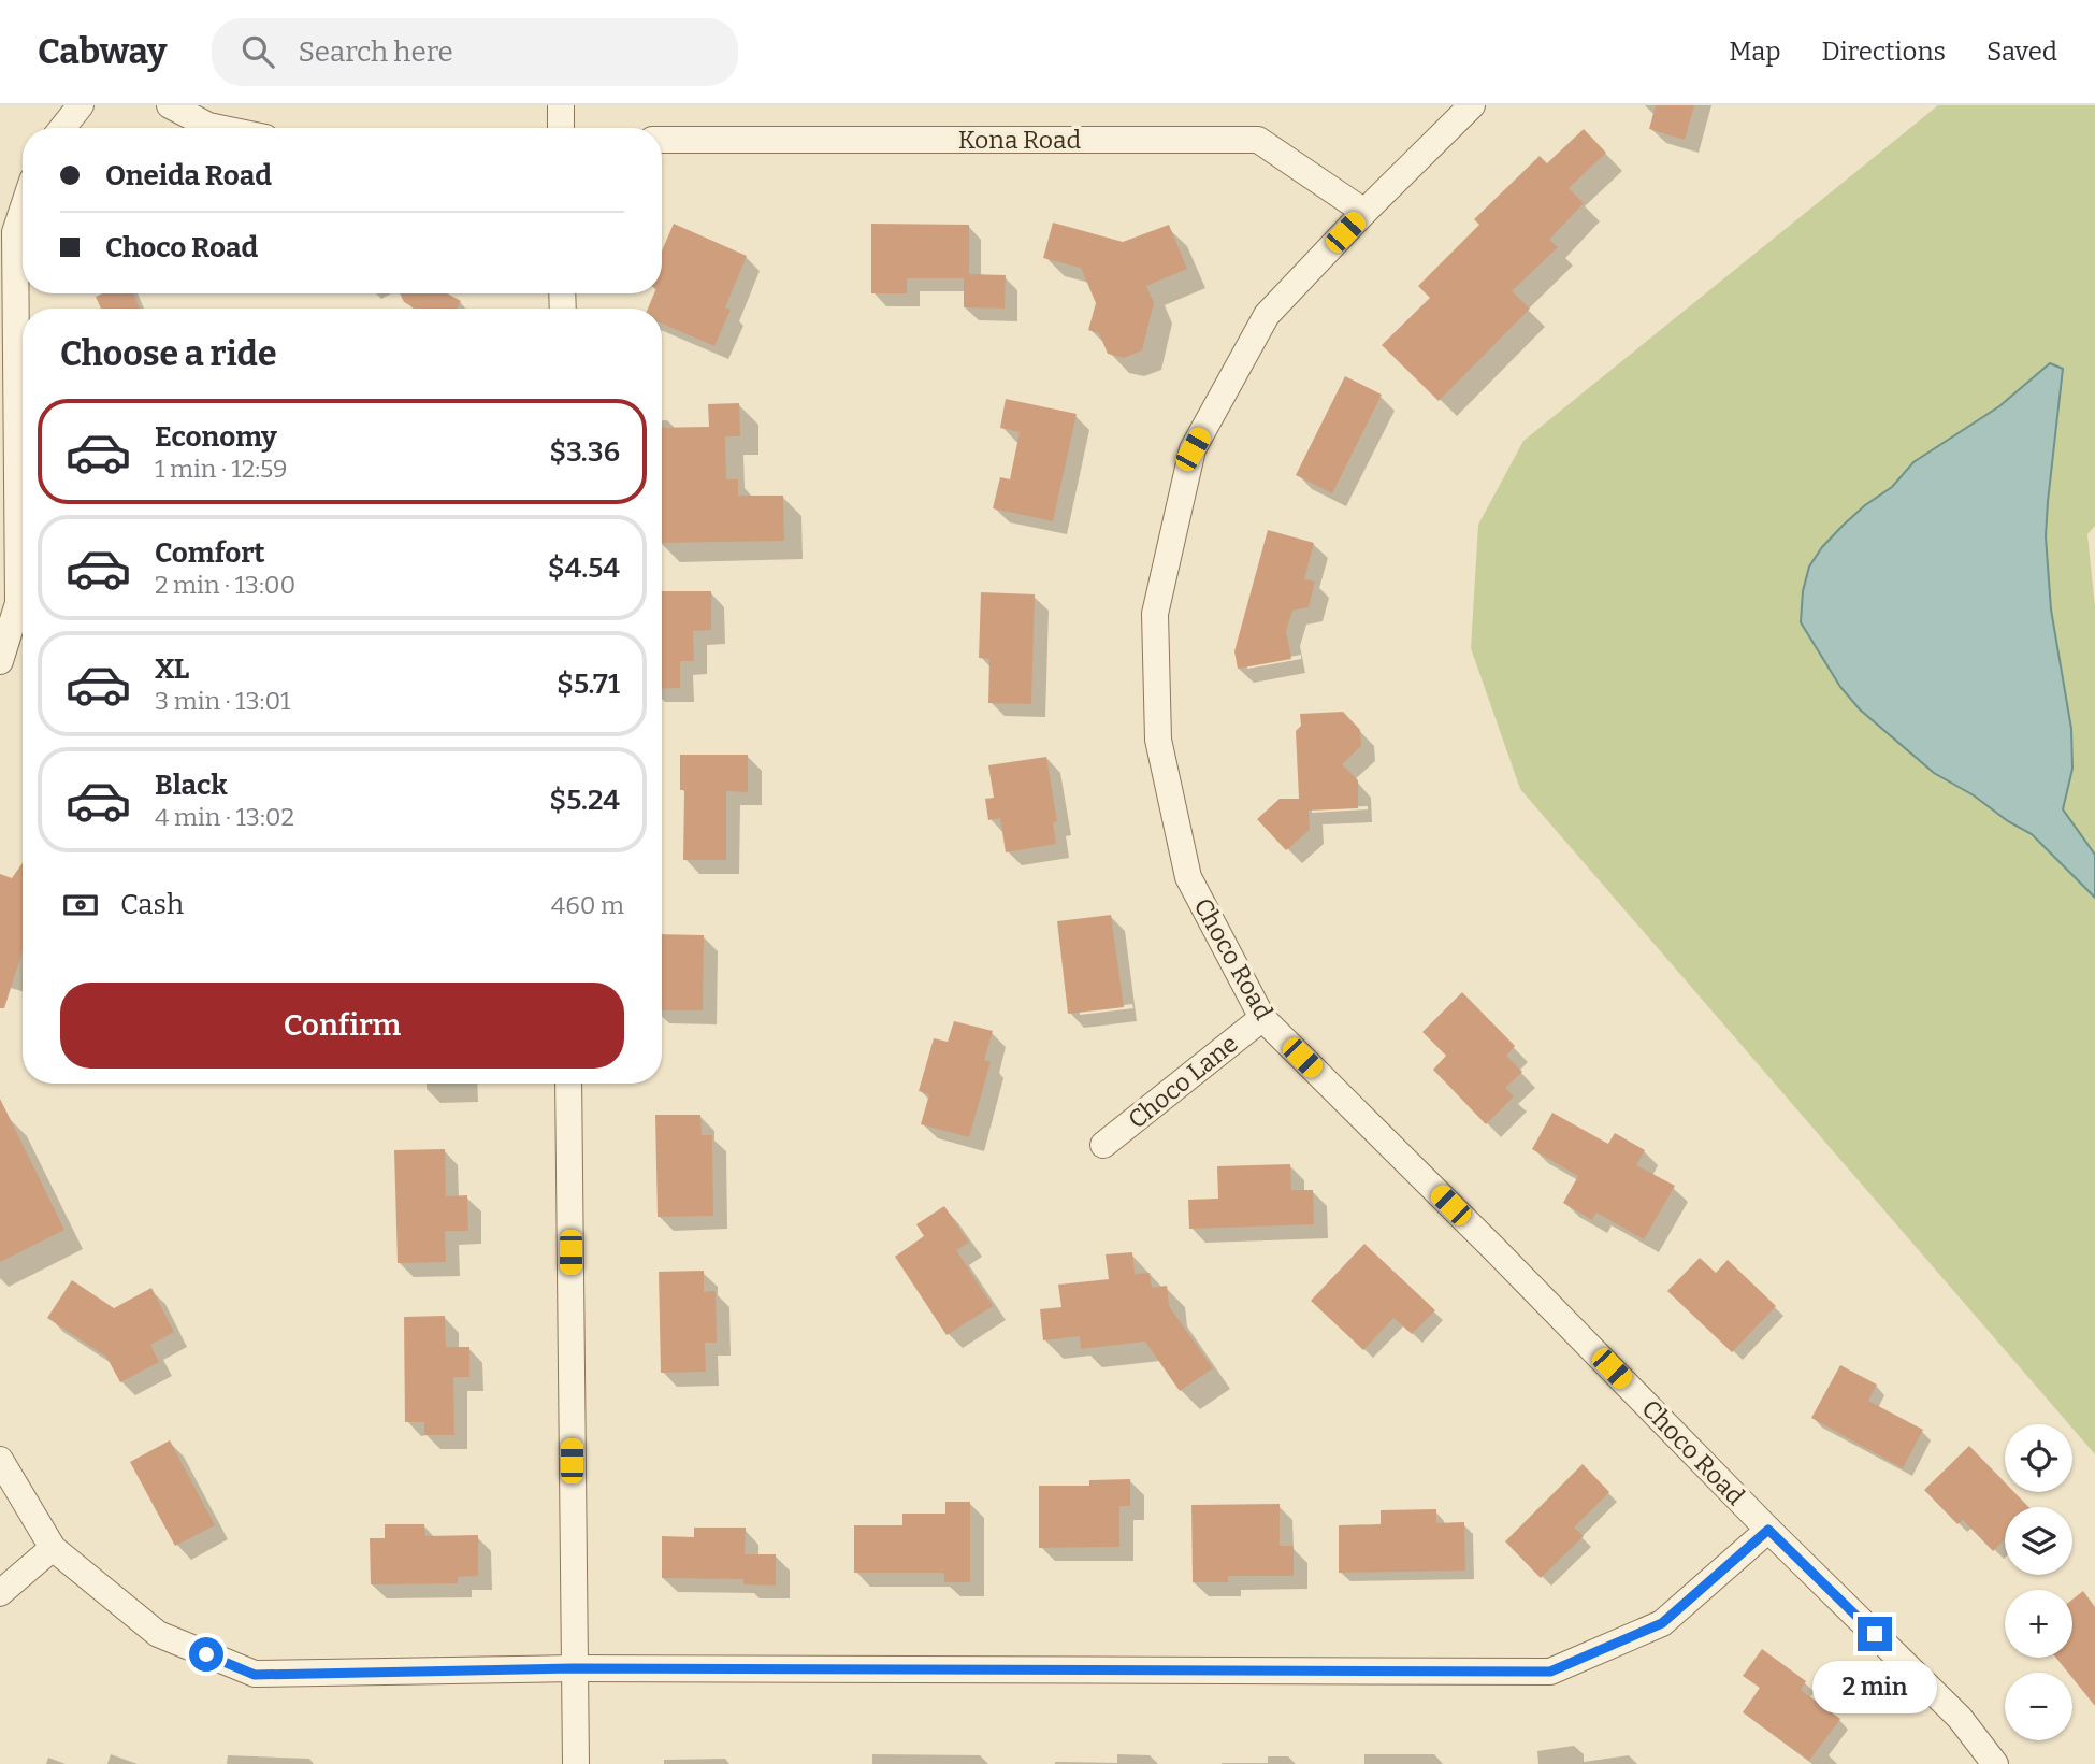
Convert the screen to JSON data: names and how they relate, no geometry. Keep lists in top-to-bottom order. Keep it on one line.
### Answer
{"streets":{"street":["Kona Road","Choco Road","Choco Lane"]},"crossings":[["Kona Road","Choco Road"],["Choco Road","Choco Lane"]],"page":{"header":"Cabway","search":"Search here","nav":["Map","Directions","Saved"],"banner":["Oneida Road","Choco Road"],"heading":"Choose a ride","list":[{"name":"Economy","note":"1 min · 12:59","value":"$3.36"},{"name":"Comfort","note":"2 min · 13:00","value":"$4.54"},{"name":"XL","note":"3 min · 13:01","value":"$5.71"},{"name":"Black","note":"4 min · 13:02","value":"$5.24"}],"pay":["Cash","460 m"],"buttons":"Confirm","map_buttons":["+","−"],"bubble":"2 min"}}
